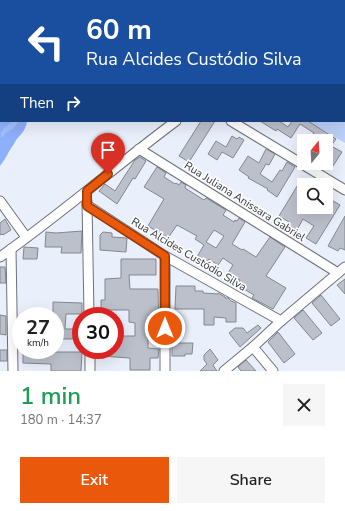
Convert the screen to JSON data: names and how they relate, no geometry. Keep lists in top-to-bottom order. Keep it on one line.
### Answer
{"streets":{"street":["Rua Juliana Anissara Gabriel","Rua Alcides Custódio Silva"]},"north":"top","page":{"turn":["60 m","Rua Alcides Custódio Silva"],"then":"Then","speed":"27 km/h","limit":"30","heading":["1 min","180 m · 14:37"],"buttons":["Exit","Share"]}}
